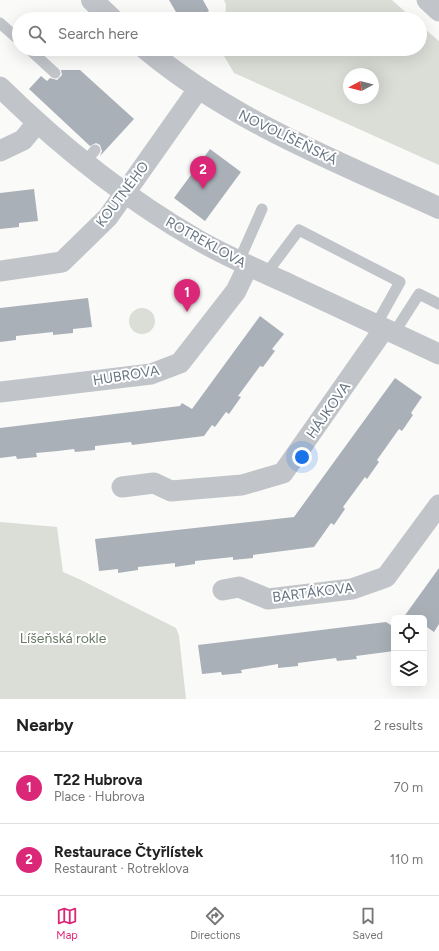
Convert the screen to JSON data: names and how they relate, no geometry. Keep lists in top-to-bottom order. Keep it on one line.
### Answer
{"streets":{"street":["NOVOLÍŠEŇSKÁ","KOUTNÉHO","ROTREKLOVA","HUBROVA","HÁJKOVA","BARTÁKOVA"]},"crossings":[["NOVOLÍŠEŇSKÁ","KOUTNÉHO"],["KOUTNÉHO","ROTREKLOVA"],["ROTREKLOVA","HUBROVA"],["ROTREKLOVA","HÁJKOVA"]],"parks":["Líšeňská rokle"],"north":"left","page":{"search":"Search here","pins":["2","1"],"heading":["Nearby","2 results"],"list":[{"mark":"1","name":"T22 Hubrova","note":"Place · Hubrova","value":"70 m"},{"mark":"2","name":"Restaurace Čtyřlístek","note":"Restaurant · Rotreklova","value":"110 m"}],"nav":["Map","Directions","Saved"]}}
